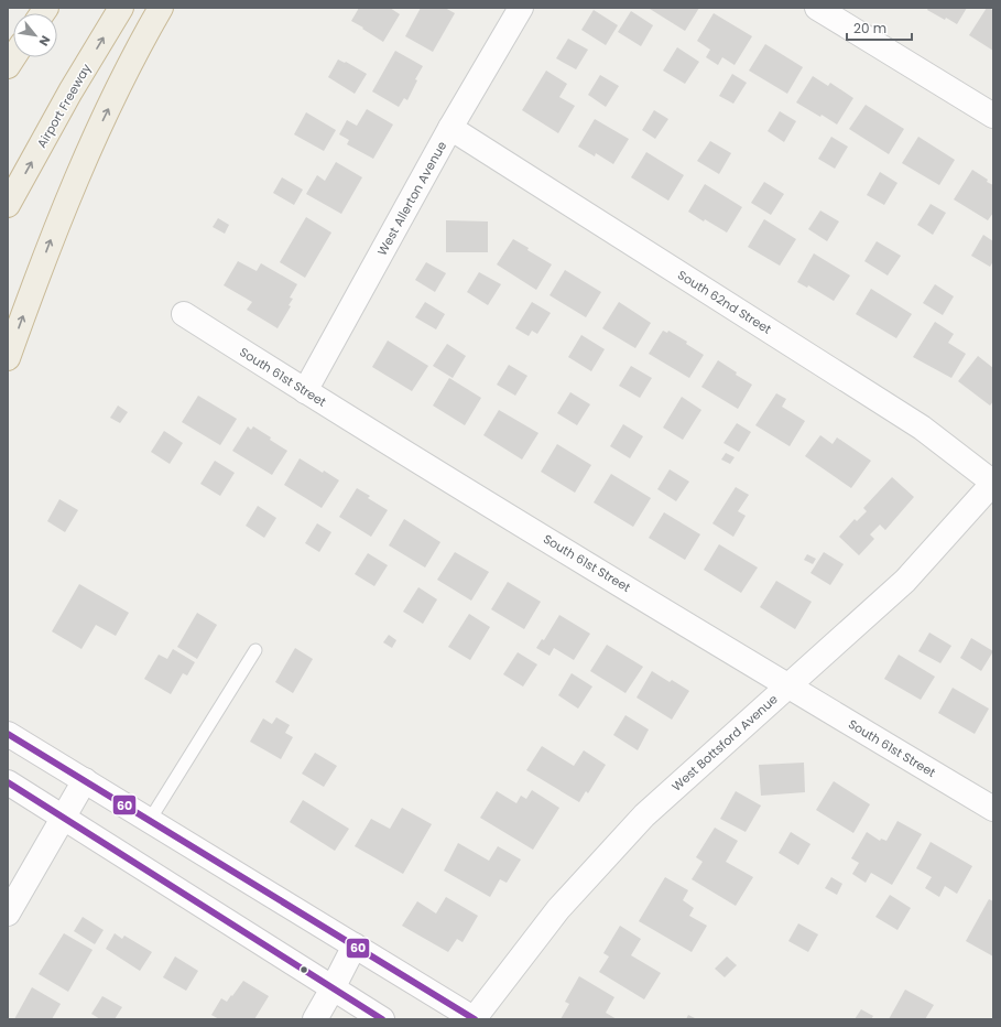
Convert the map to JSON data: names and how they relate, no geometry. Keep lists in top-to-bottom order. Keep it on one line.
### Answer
{"streets":{"highway":["Airport Freeway"],"street":["West Allerton Avenue","South 62nd Street","South 61st Street","West Bottsford Avenue"]},"crossings":[["West Allerton Avenue","South 62nd Street"],["West Allerton Avenue","South 61st Street"],["South 62nd Street","West Bottsford Avenue"],["South 61st Street","West Bottsford Avenue"]],"lines":["transit line 60"],"scale_bar":"20 m","north":"bottom right"}
